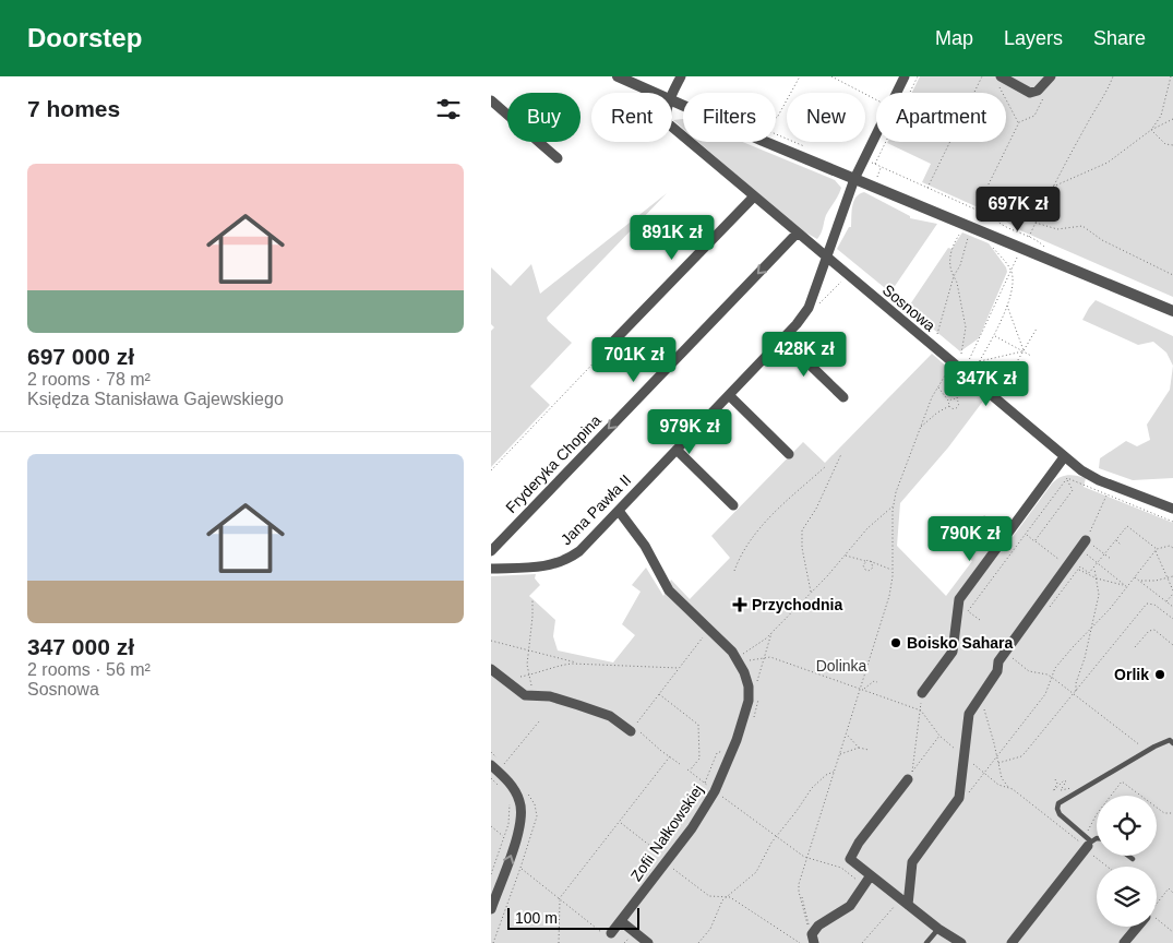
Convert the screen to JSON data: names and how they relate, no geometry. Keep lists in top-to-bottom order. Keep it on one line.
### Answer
{"streets":{"street":["Sosnowa","Fryderyka Chopina","Jana Pawła II","Zofii Nałkowskiej"]},"crossings":[["Sosnowa","Fryderyka Chopina"],["Sosnowa","Jana Pawła II"],["Jana Pawła II","Zofii Nałkowskiej"]],"parks":["Dolinka"],"places":{"health":["Przychodnia"],"other":["Boisko Sahara","Orlik"]},"scale_bar":"100 m","page":{"header":"Doorstep","nav":["Map","Layers","Share"],"heading":"7 homes","chip":["Buy","Rent","Filters","New","Apartment"],"list":[{"name":"697 000 zł","note":"2 rooms · 78 m² · Księdza Stanisława Gajewskiego"},{"name":"347 000 zł","note":"2 rooms · 56 m² · Sosnowa"}],"price":["697K zł","891K zł","428K zł","701K zł","347K zł","979K zł","790K zł"],"scale":"100 m"}}
